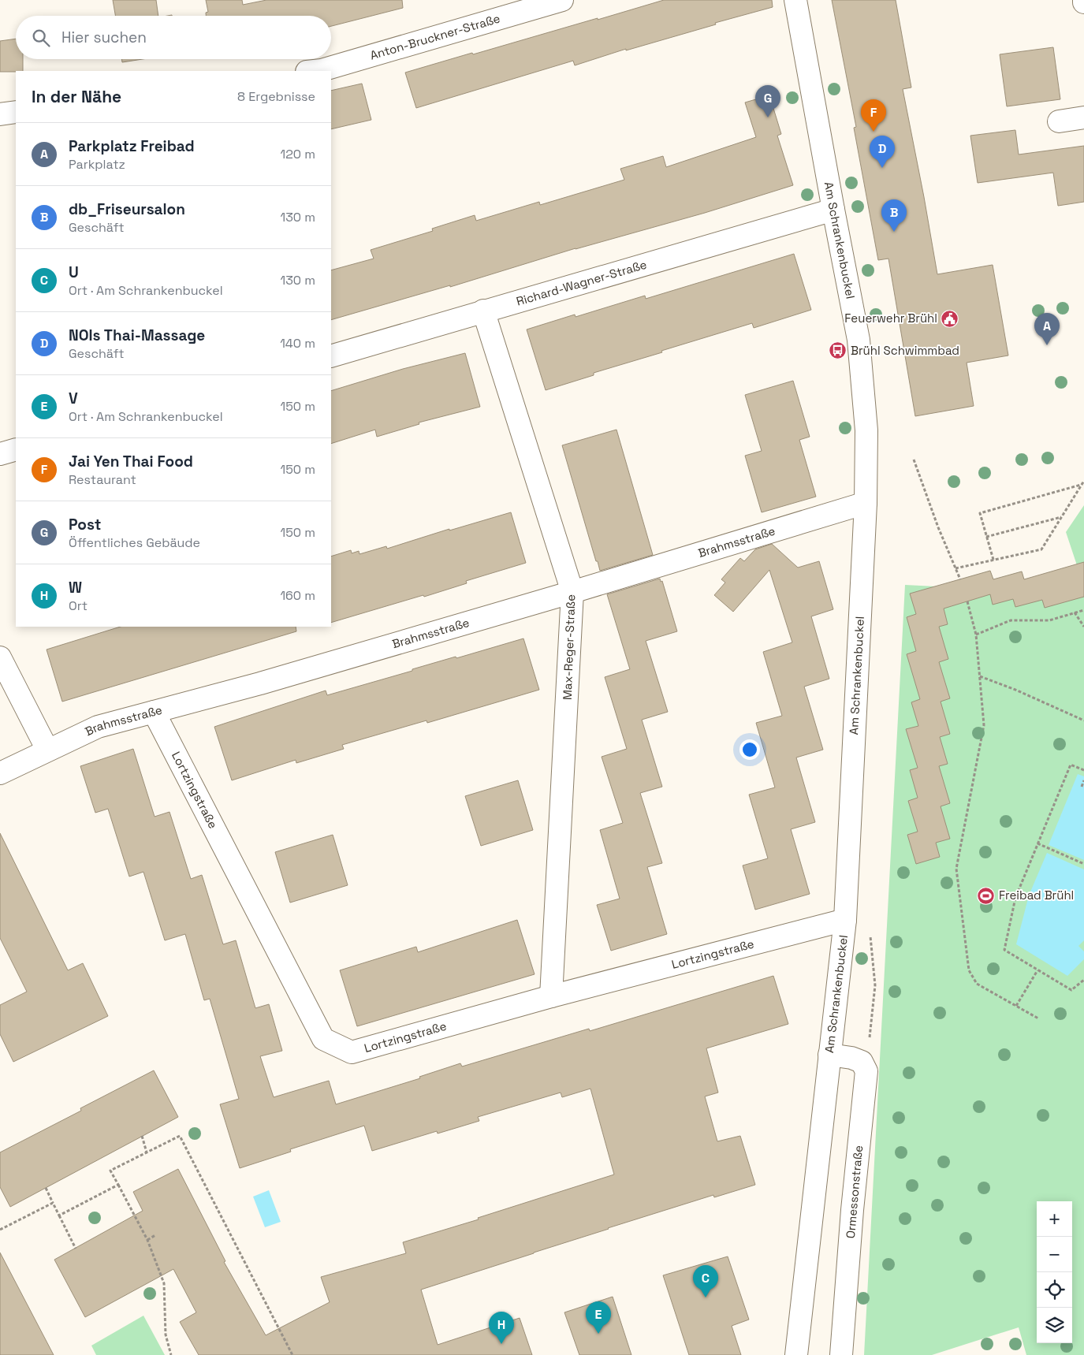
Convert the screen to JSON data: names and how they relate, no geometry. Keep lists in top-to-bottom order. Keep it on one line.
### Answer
{"streets":{"street":["Anton-Bruckner-Straße","Am Schrankenbuckel","Richard-Wagner-Straße","Brahmsstraße","Max-Reger-Straße","Lortzingstraße","Ormessonstraße"]},"crossings":[["Am Schrankenbuckel","Richard-Wagner-Straße"],["Am Schrankenbuckel","Brahmsstraße"],["Am Schrankenbuckel","Lortzingstraße"],["Am Schrankenbuckel","Ormessonstraße"],["Richard-Wagner-Straße","Max-Reger-Straße"],["Brahmsstraße","Max-Reger-Straße"],["Brahmsstraße","Lortzingstraße"],["Max-Reger-Straße","Lortzingstraße"]],"places":{"public building":["Feuerwehr Brühl"],"bus stop":["Brühl Schwimmbad"],"sports":["Freibad Brühl"]},"page":{"search":"Hier suchen","heading":["In der Nähe","8 Ergebnisse"],"pins":["G","F","D","B","A","C","E","H"],"list":[{"mark":"A","name":"Parkplatz Freibad","note":"Parkplatz","value":"120 m"},{"mark":"B","name":"db_Friseursalon","note":"Geschäft","value":"130 m"},{"mark":"C","name":"U","note":"Ort · Am Schrankenbuckel","value":"130 m"},{"mark":"D","name":"NOIs Thai-Massage","note":"Geschäft","value":"140 m"},{"mark":"E","name":"V","note":"Ort · Am Schrankenbuckel","value":"150 m"},{"mark":"F","name":"Jai Yen Thai Food","note":"Restaurant","value":"150 m"},{"mark":"G","name":"Post","note":"Öffentliches Gebäude","value":"150 m"},{"mark":"H","name":"W","note":"Ort","value":"160 m"}],"map_buttons":["+","−"]}}
